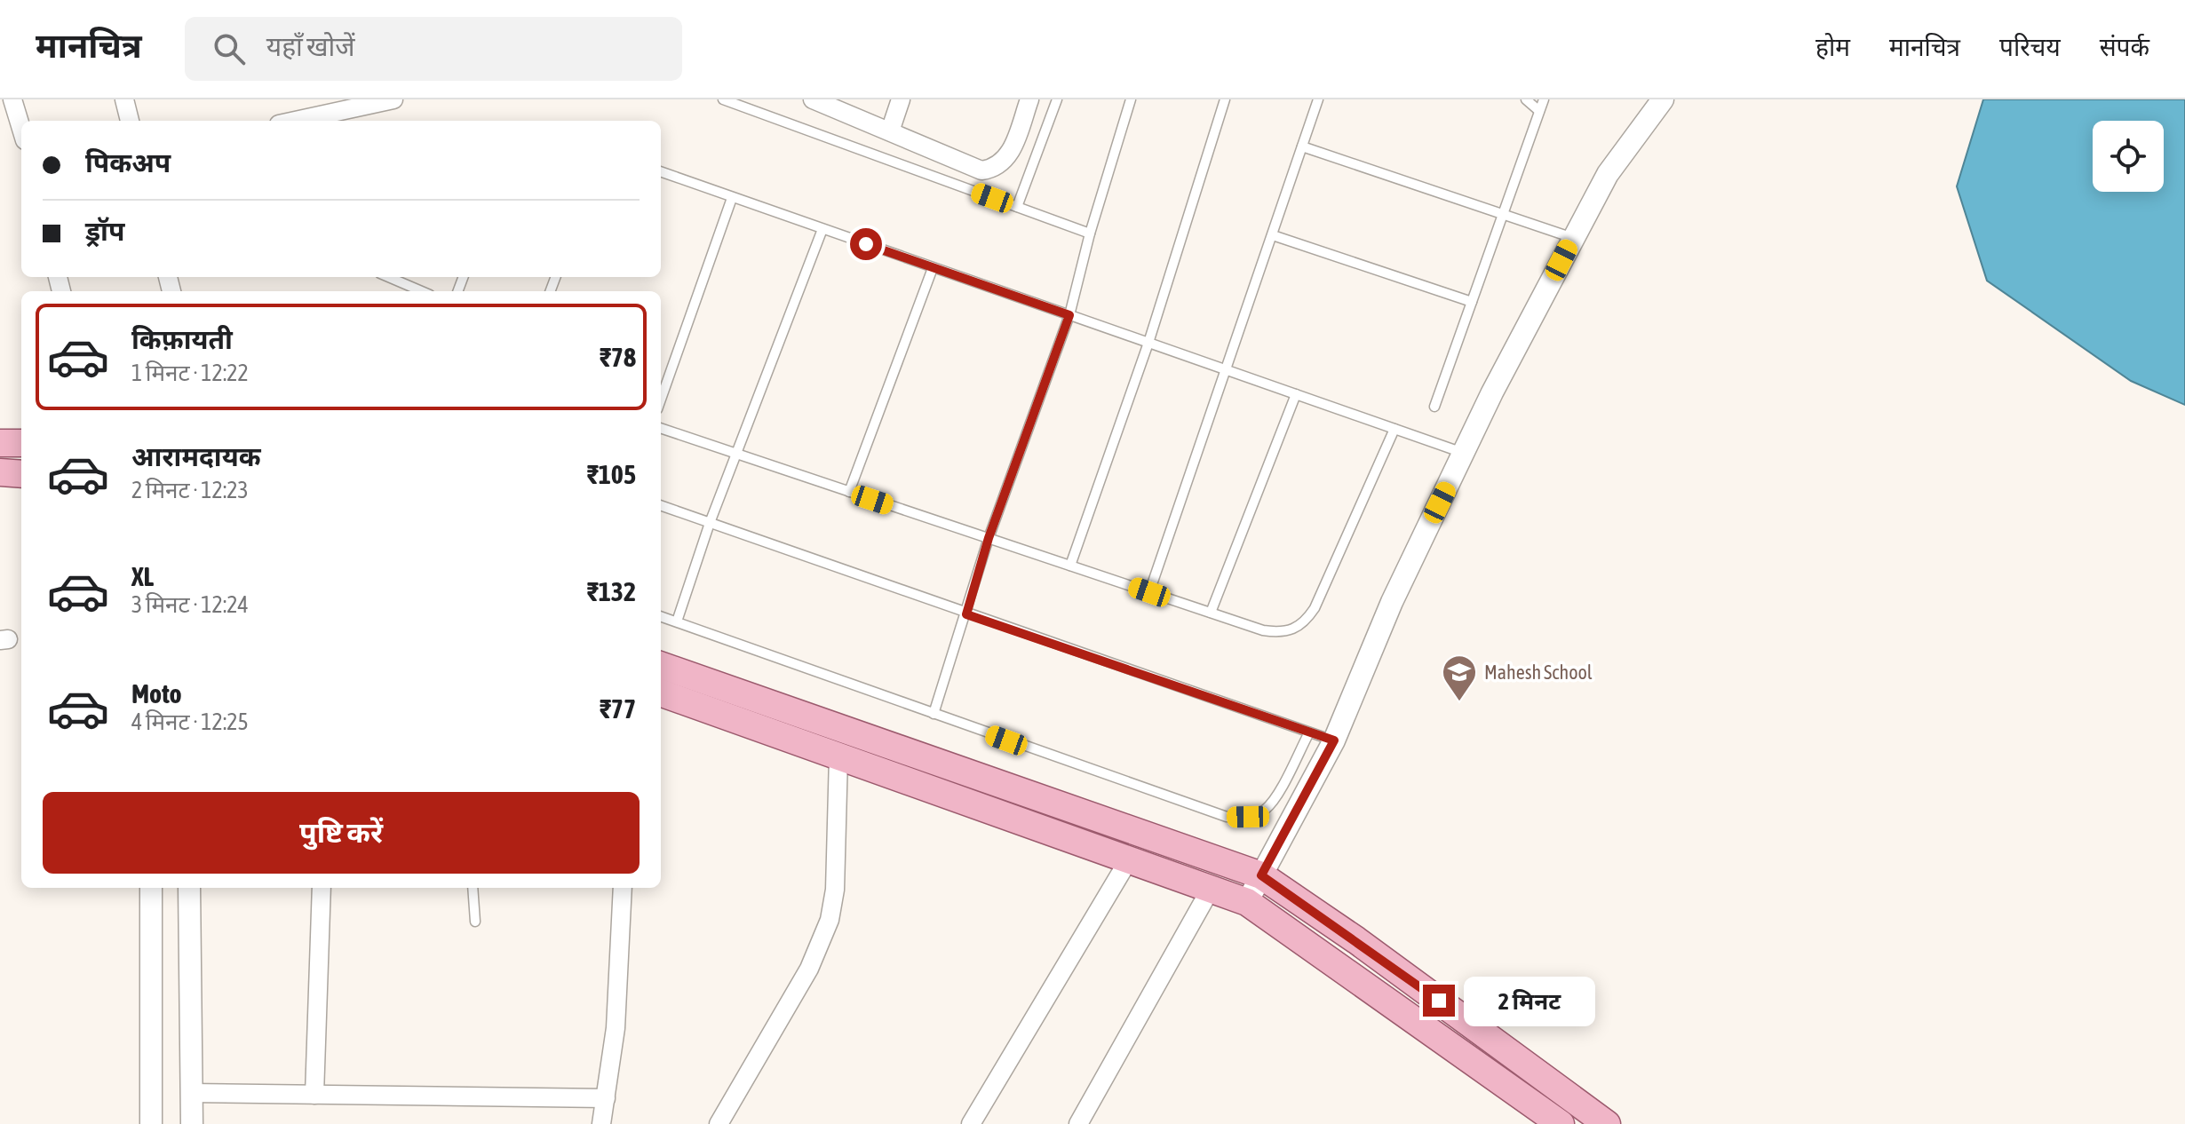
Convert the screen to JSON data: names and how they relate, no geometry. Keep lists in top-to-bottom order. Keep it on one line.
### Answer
{"places":{"school or university":["Mahesh School"]},"page":{"header":"मानचित्र","search":"यहाँ खोजें","nav":["होम","मानचित्र","परिचय","संपर्क"],"banner":["पिकअप","ड्रॉप"],"list":[{"name":"किफ़ायती","note":"1 मिनट · 12:22","value":"₹78"},{"name":"आरामदायक","note":"2 मिनट · 12:23","value":"₹105"},{"name":"XL","note":"3 मिनट · 12:24","value":"₹132"},{"name":"Moto","note":"4 मिनट · 12:25","value":"₹77"}],"buttons":"पुष्टि करें","bubble":"2 मिनट"}}
